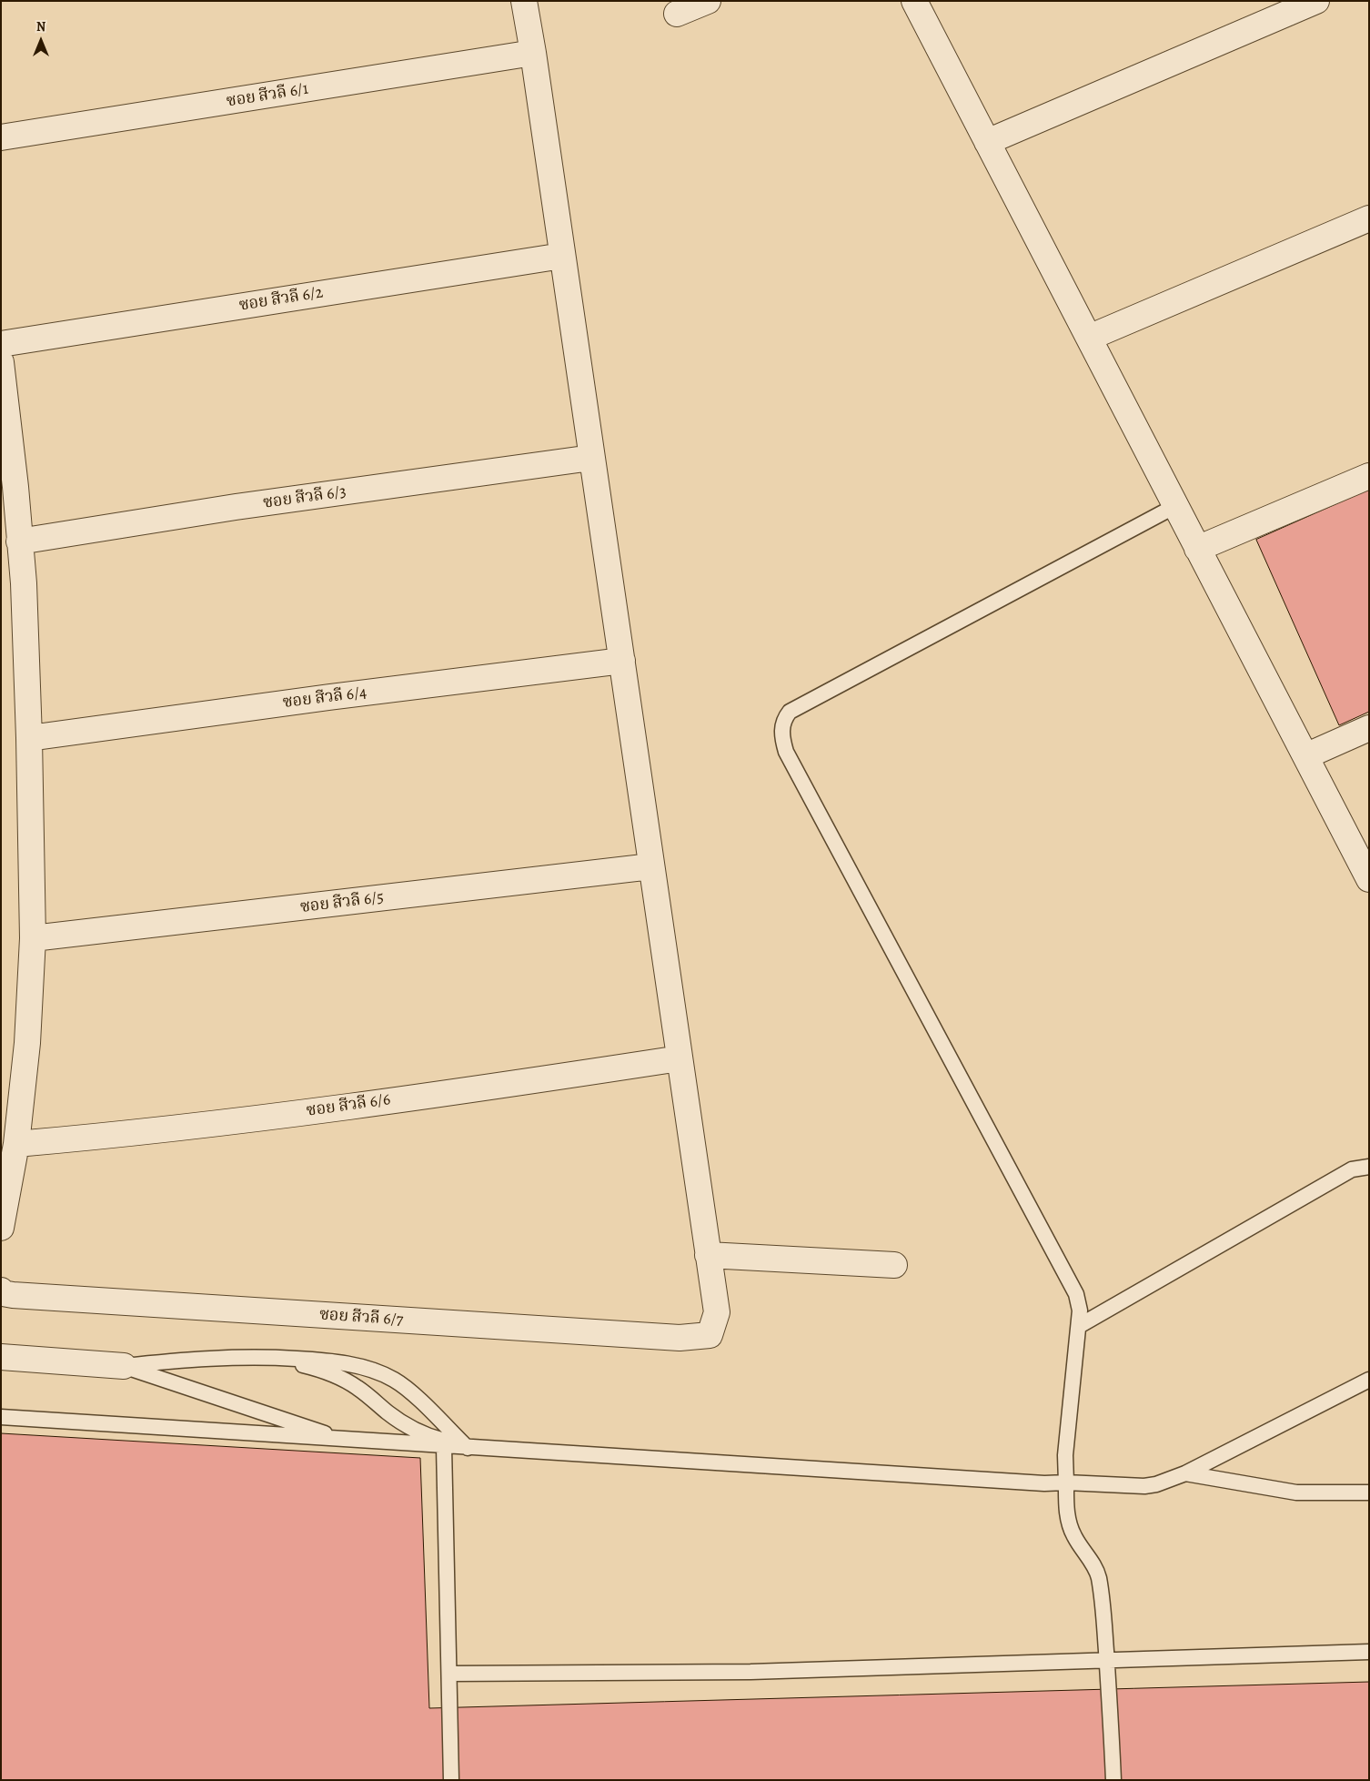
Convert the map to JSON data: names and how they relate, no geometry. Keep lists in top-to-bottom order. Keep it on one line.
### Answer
{"streets":{"street":["ซอย สีวลี 6/1","ซอย สีวลี 6/2","ซอย สีวลี 6/3","ซอย สีวลี 6/4","ซอย สีวลี 6/5","ซอย สีวลี 6/6","ซอย สีวลี 6/7"]},"north":"top"}
